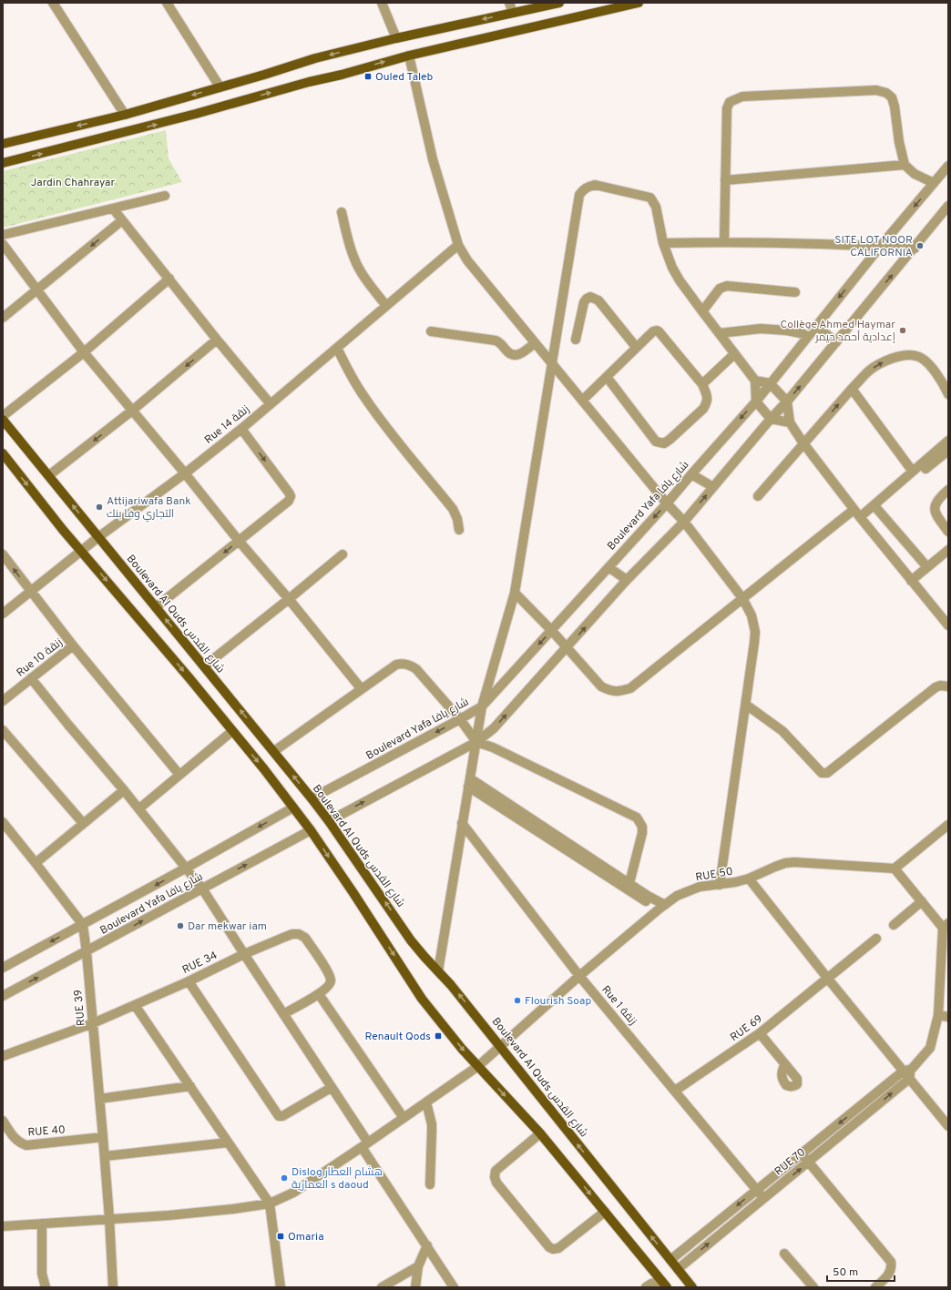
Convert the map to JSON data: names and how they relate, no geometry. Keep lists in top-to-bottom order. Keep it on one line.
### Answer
{"streets":{"main road":["Boulevard Al Quds شارع القدس"],"street":["Rue 14 زنقة","Boulevard Yafa شارع يافا","Rue 10 زنقة","RUE 50","RUE 34","Rue 1 زنقة","RUE 39","RUE 69","RUE 40","RUE 70"]},"crossings":[["Rue 14 زنقة","Boulevard Al Quds شارع القدس"],["Boulevard Yafa شارع يافا","Boulevard Al Quds شارع القدس"],["Boulevard Yafa شارع يافا","RUE 39"],["Boulevard Al Quds شارع القدس","RUE 50"],["Boulevard Al Quds شارع القدس","RUE 70"],["RUE 50","Rue 1 زنقة"],["RUE 50","RUE 39"],["RUE 34","RUE 39"],["Rue 1 زنقة","RUE 69"],["Rue 1 زنقة","RUE 70"],["RUE 39","RUE 40"]],"parks":["Jardin Chahrayar"],"places":{"transit":["Ouled Taleb","Renault Qods","Omaria"],"other":["SITE LOT NOOR CALIFORNIA","Collège Ahmed Haymar إعدادية أحمد حيمر","Attijariwafa Bank التجاري وفا بنك","Dar mekwar iam","Flourish Soap","Dislog هشام العطار العمارية s daoud"]},"scale_bar":"50 m"}
